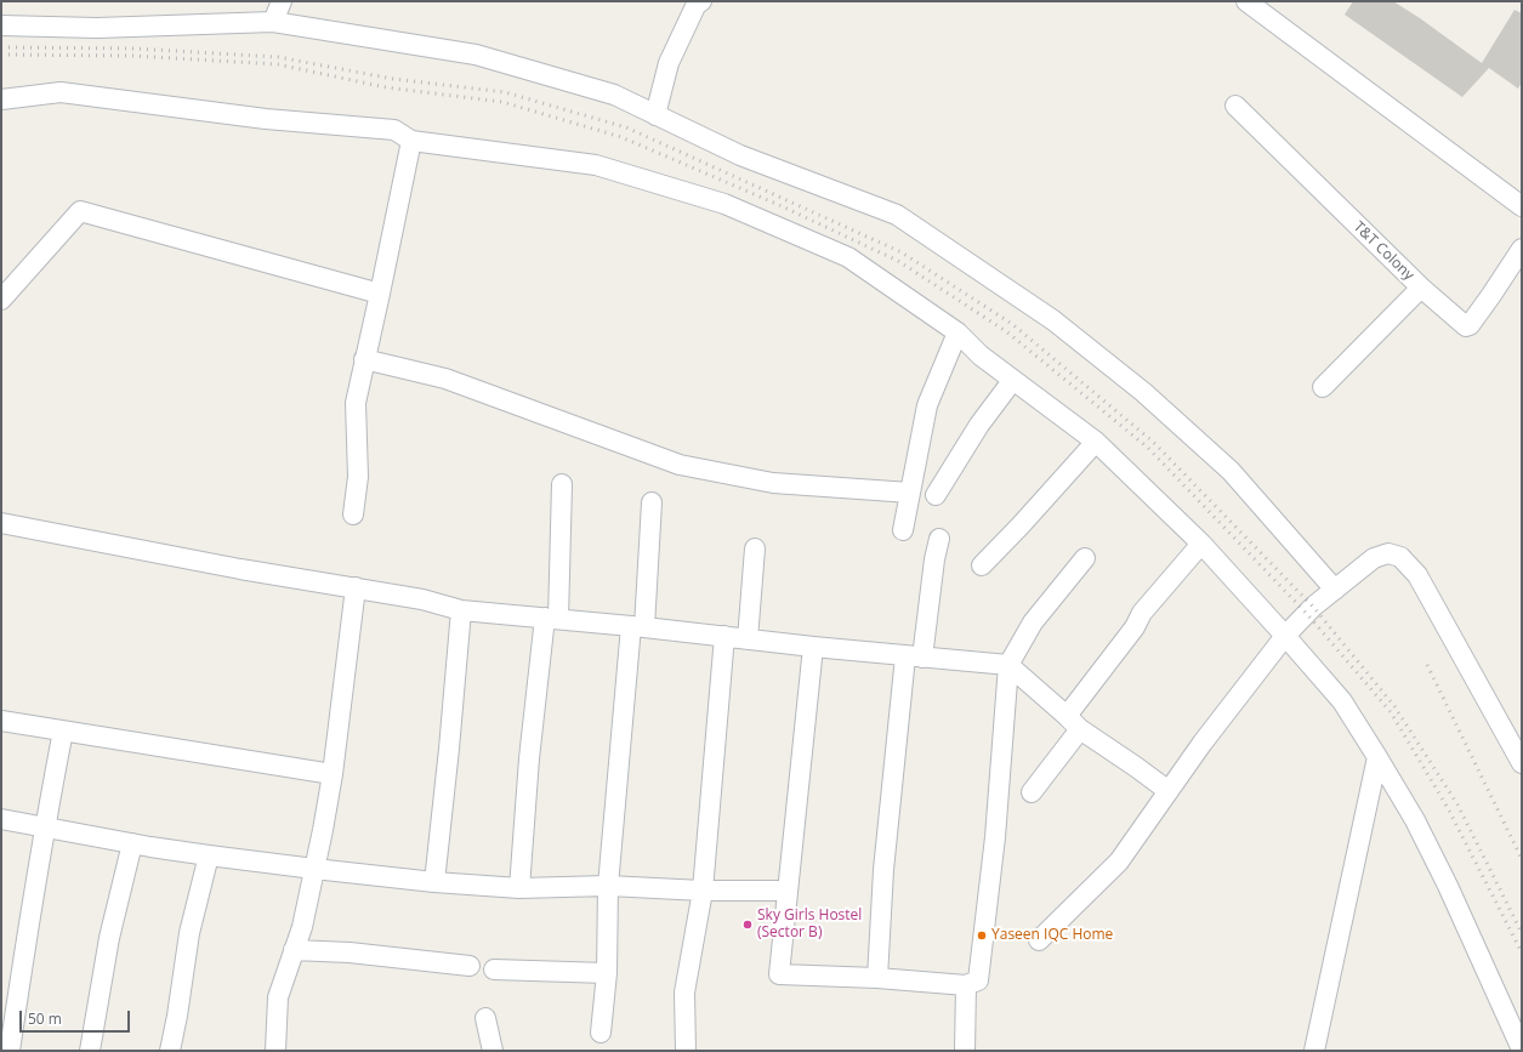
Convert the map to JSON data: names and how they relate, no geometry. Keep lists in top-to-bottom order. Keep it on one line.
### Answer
{"streets":{"street":["T&T Colony"]},"places":["Sky Girls Hostel (Sector B)","Yaseen IQC Home"],"scale_bar":"50 m"}
